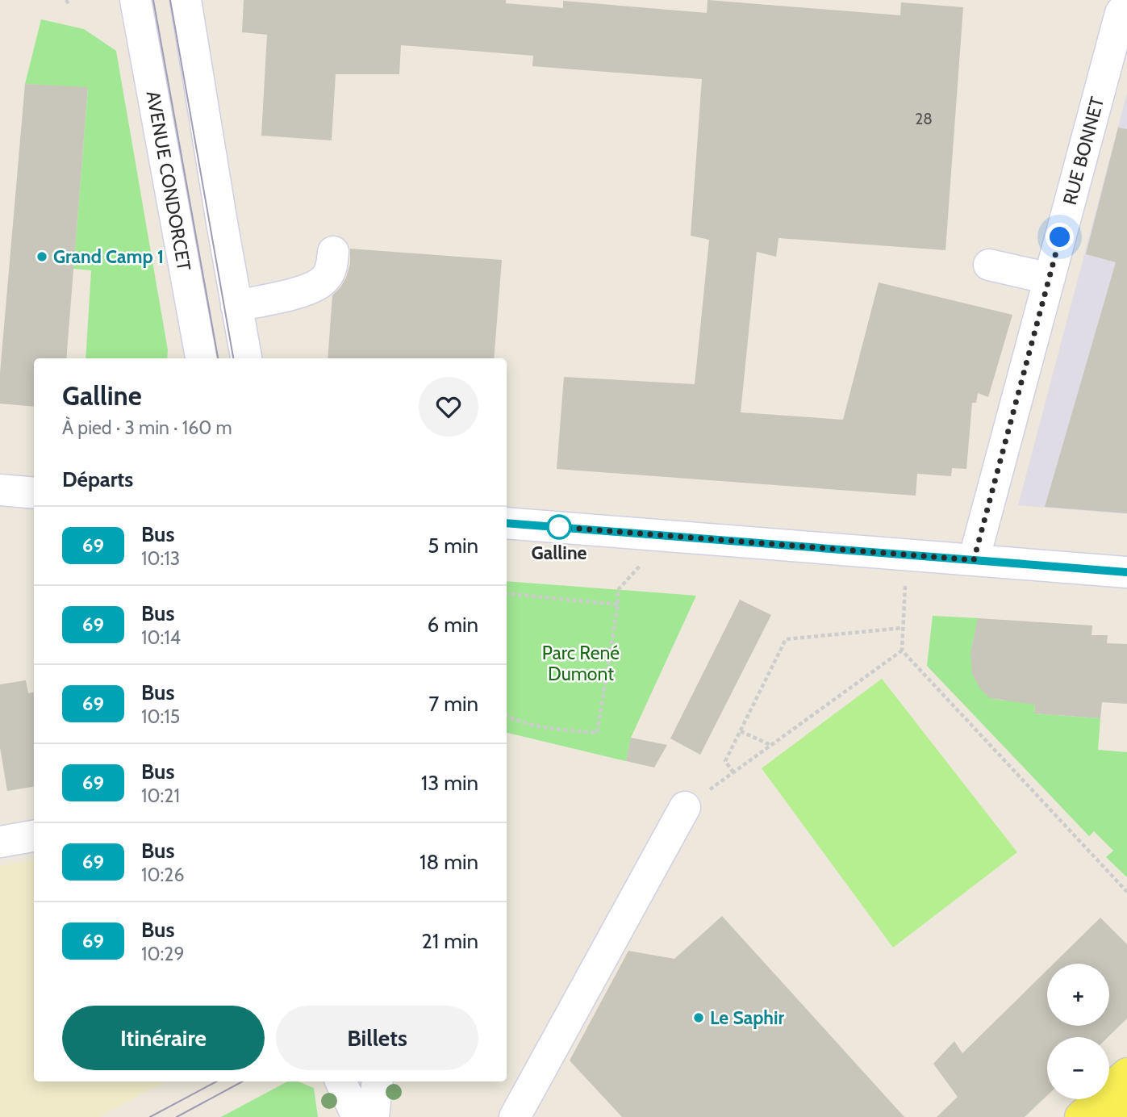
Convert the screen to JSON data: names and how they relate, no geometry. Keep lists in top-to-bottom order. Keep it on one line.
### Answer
{"streets":{"street":["RUE BONNET","AVENUE CONDORCET"]},"parks":["Parc René Dumont"],"places":["Grand Camp 1","Galline","Le Saphir"],"lines":["bus line 69"],"house_numbers":["28"],"page":{"heading":[["Galline","À pied · 3 min · 160 m"],"Départs"],"list":[{"mark":"69","name":"Bus","note":"10:13","value":"5 min"},{"mark":"69","name":"Bus","note":"10:14","value":"6 min"},{"mark":"69","name":"Bus","note":"10:15","value":"7 min"},{"mark":"69","name":"Bus","note":"10:21","value":"13 min"},{"mark":"69","name":"Bus","note":"10:26","value":"18 min"},{"mark":"69","name":"Bus","note":"10:29","value":"21 min"}],"map_buttons":["+","−"],"buttons":["Itinéraire","Billets"]}}
